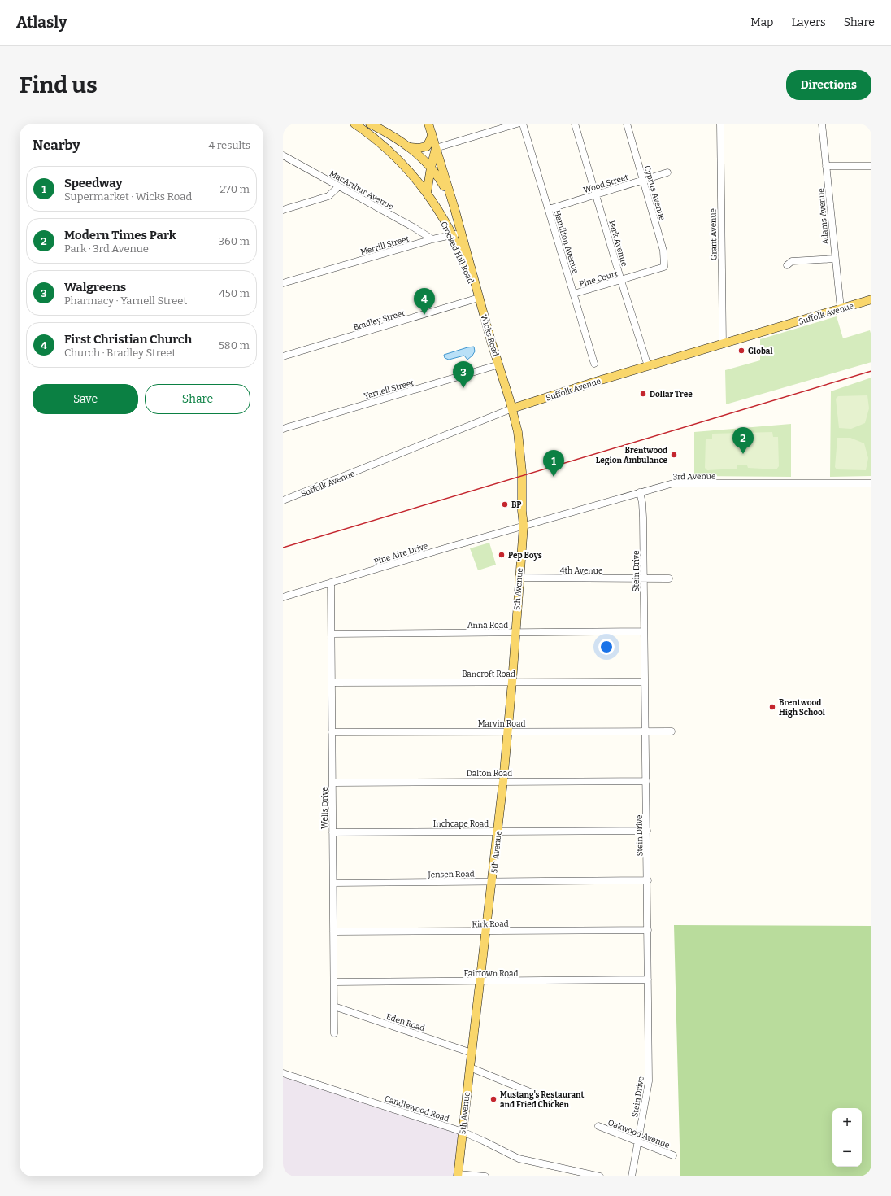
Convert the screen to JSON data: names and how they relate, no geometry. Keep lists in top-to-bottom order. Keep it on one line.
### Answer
{"streets":{"main road":["Crooked Hill Road","Suffolk Avenue","Wicks Road","5th Avenue"],"street":["Wood Street","MacArthur Avenue","Cyprus Avenue","Adams Avenue","Grant Avenue","Hamilton Avenue","Park Avenue","Merrill Street","Pine Court","Bradley Street","Yarnell Street","3rd Avenue","Pine Aire Drive","4th Avenue","Stein Drive","Anna Road","Bancroft Road","Marvin Road","Dalton Road","Wells Drive","Inchcape Road","Jensen Road","Kirk Road","Fairtown Road","Eden Road","Candlewood Road","Oakwood Avenue"]},"crossings":[["Wood Street","Cyprus Avenue"],["Wood Street","Hamilton Avenue"],["Wood Street","Park Avenue"],["MacArthur Avenue","Merrill Street"],["Cyprus Avenue","Pine Court"],["Adams Avenue","Suffolk Avenue"],["Grant Avenue","Suffolk Avenue"],["Hamilton Avenue","Pine Court"],["Park Avenue","Pine Court"],["Park Avenue","Suffolk Avenue"],["Merrill Street","Crooked Hill Road"],["Crooked Hill Road","Bradley Street"],["Crooked Hill Road","Wicks Road"],["Suffolk Avenue","Wicks Road"],["Bradley Street","Wicks Road"],["Wicks Road","Yarnell Street"],["Wicks Road","3rd Avenue"],["Wicks Road","Pine Aire Drive"],["Wicks Road","5th Avenue"],["3rd Avenue","Pine Aire Drive"],["3rd Avenue","Stein Drive"],["3rd Avenue","5th Avenue"],["Pine Aire Drive","5th Avenue"],["Pine Aire Drive","Wells Drive"],["4th Avenue","Stein Drive"],["4th Avenue","5th Avenue"],["Stein Drive","Anna Road"],["Stein Drive","Bancroft Road"],["Stein Drive","Marvin Road"],["Stein Drive","Dalton Road"],["Stein Drive","Inchcape Road"],["Stein Drive","Jensen Road"],["Stein Drive","Kirk Road"],["Stein Drive","Fairtown Road"],["Stein Drive","Oakwood Avenue"],["5th Avenue","Anna Road"],["5th Avenue","Bancroft Road"],["5th Avenue","Marvin Road"],["5th Avenue","Dalton Road"],["5th Avenue","Inchcape Road"],["5th Avenue","Jensen Road"],["5th Avenue","Kirk Road"],["5th Avenue","Fairtown Road"],["5th Avenue","Eden Road"],["5th Avenue","Candlewood Road"],["Anna Road","Wells Drive"],["Bancroft Road","Wells Drive"],["Marvin Road","Wells Drive"],["Dalton Road","Wells Drive"],["Wells Drive","Inchcape Road"],["Wells Drive","Jensen Road"],["Wells Drive","Kirk Road"],["Wells Drive","Fairtown Road"],["Wells Drive","Eden Road"]],"places":["Global","Dollar Tree","Brentwood Legion Ambulance","BP","Pep Boys","Brentwood High School","Mustang's Restaurant and Fried Chicken"],"page":{"header":"Atlasly","nav":["Map","Layers","Share"],"buttons":["Directions",["Save","Share"]],"title":"Find us","heading":["Nearby","4 results"],"list":[{"mark":"1","name":"Speedway","note":"Supermarket · Wicks Road","value":"270 m"},{"mark":"2","name":"Modern Times Park","note":"Park · 3rd Avenue","value":"360 m"},{"mark":"3","name":"Walgreens","note":"Pharmacy · Yarnell Street","value":"450 m"},{"mark":"4","name":"First Christian Church","note":"Church · Bradley Street","value":"580 m"}],"pins":["4","3","2","1"],"map_buttons":["+","−"]}}
